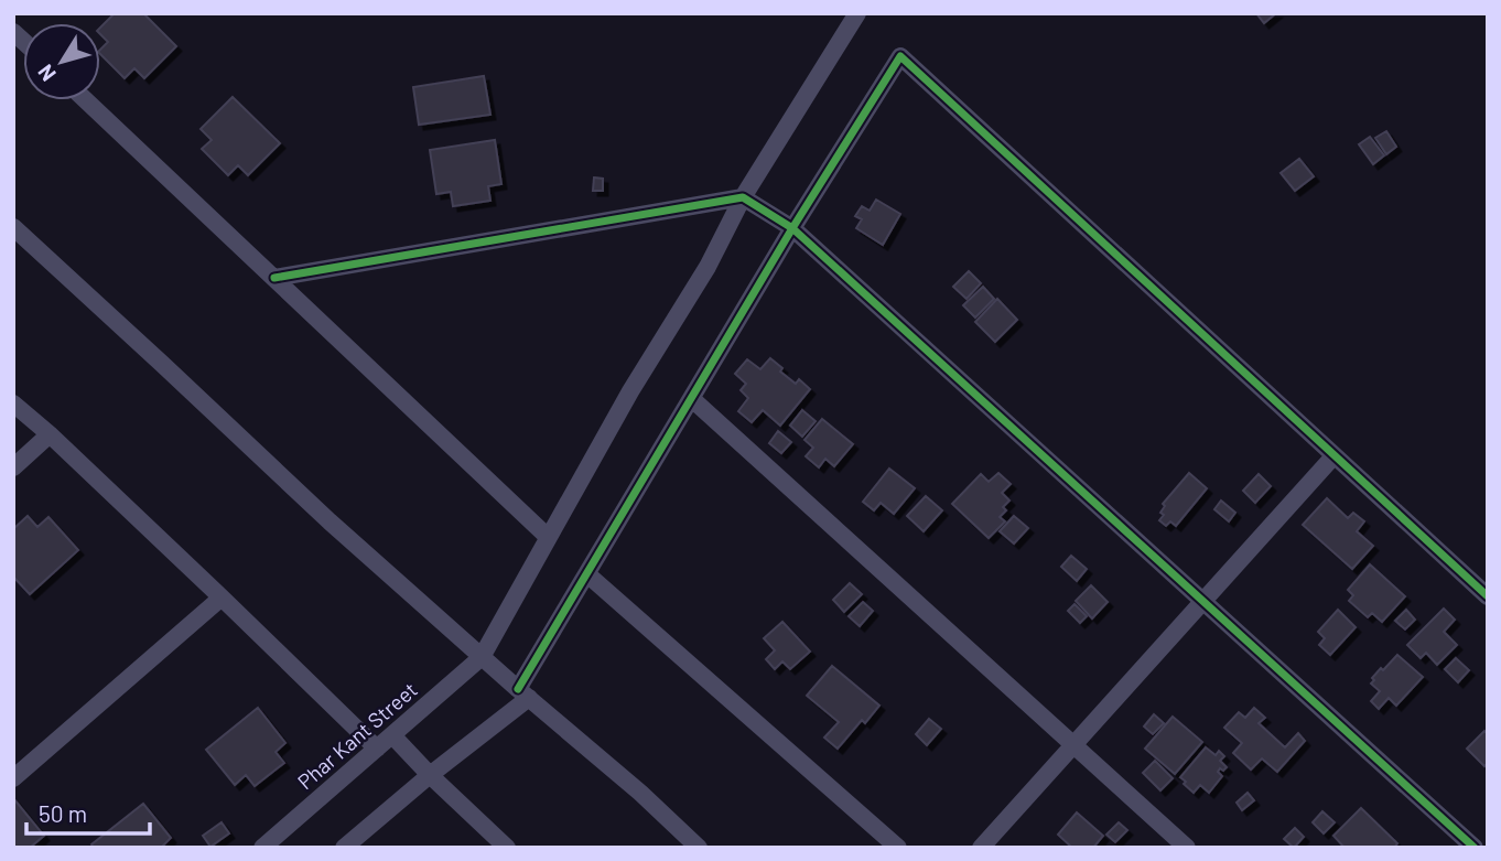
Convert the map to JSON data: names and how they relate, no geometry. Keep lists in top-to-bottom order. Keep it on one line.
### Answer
{"streets":{"street":["Phar Kant Street"]},"scale_bar":"50 m","north":"bottom left"}
